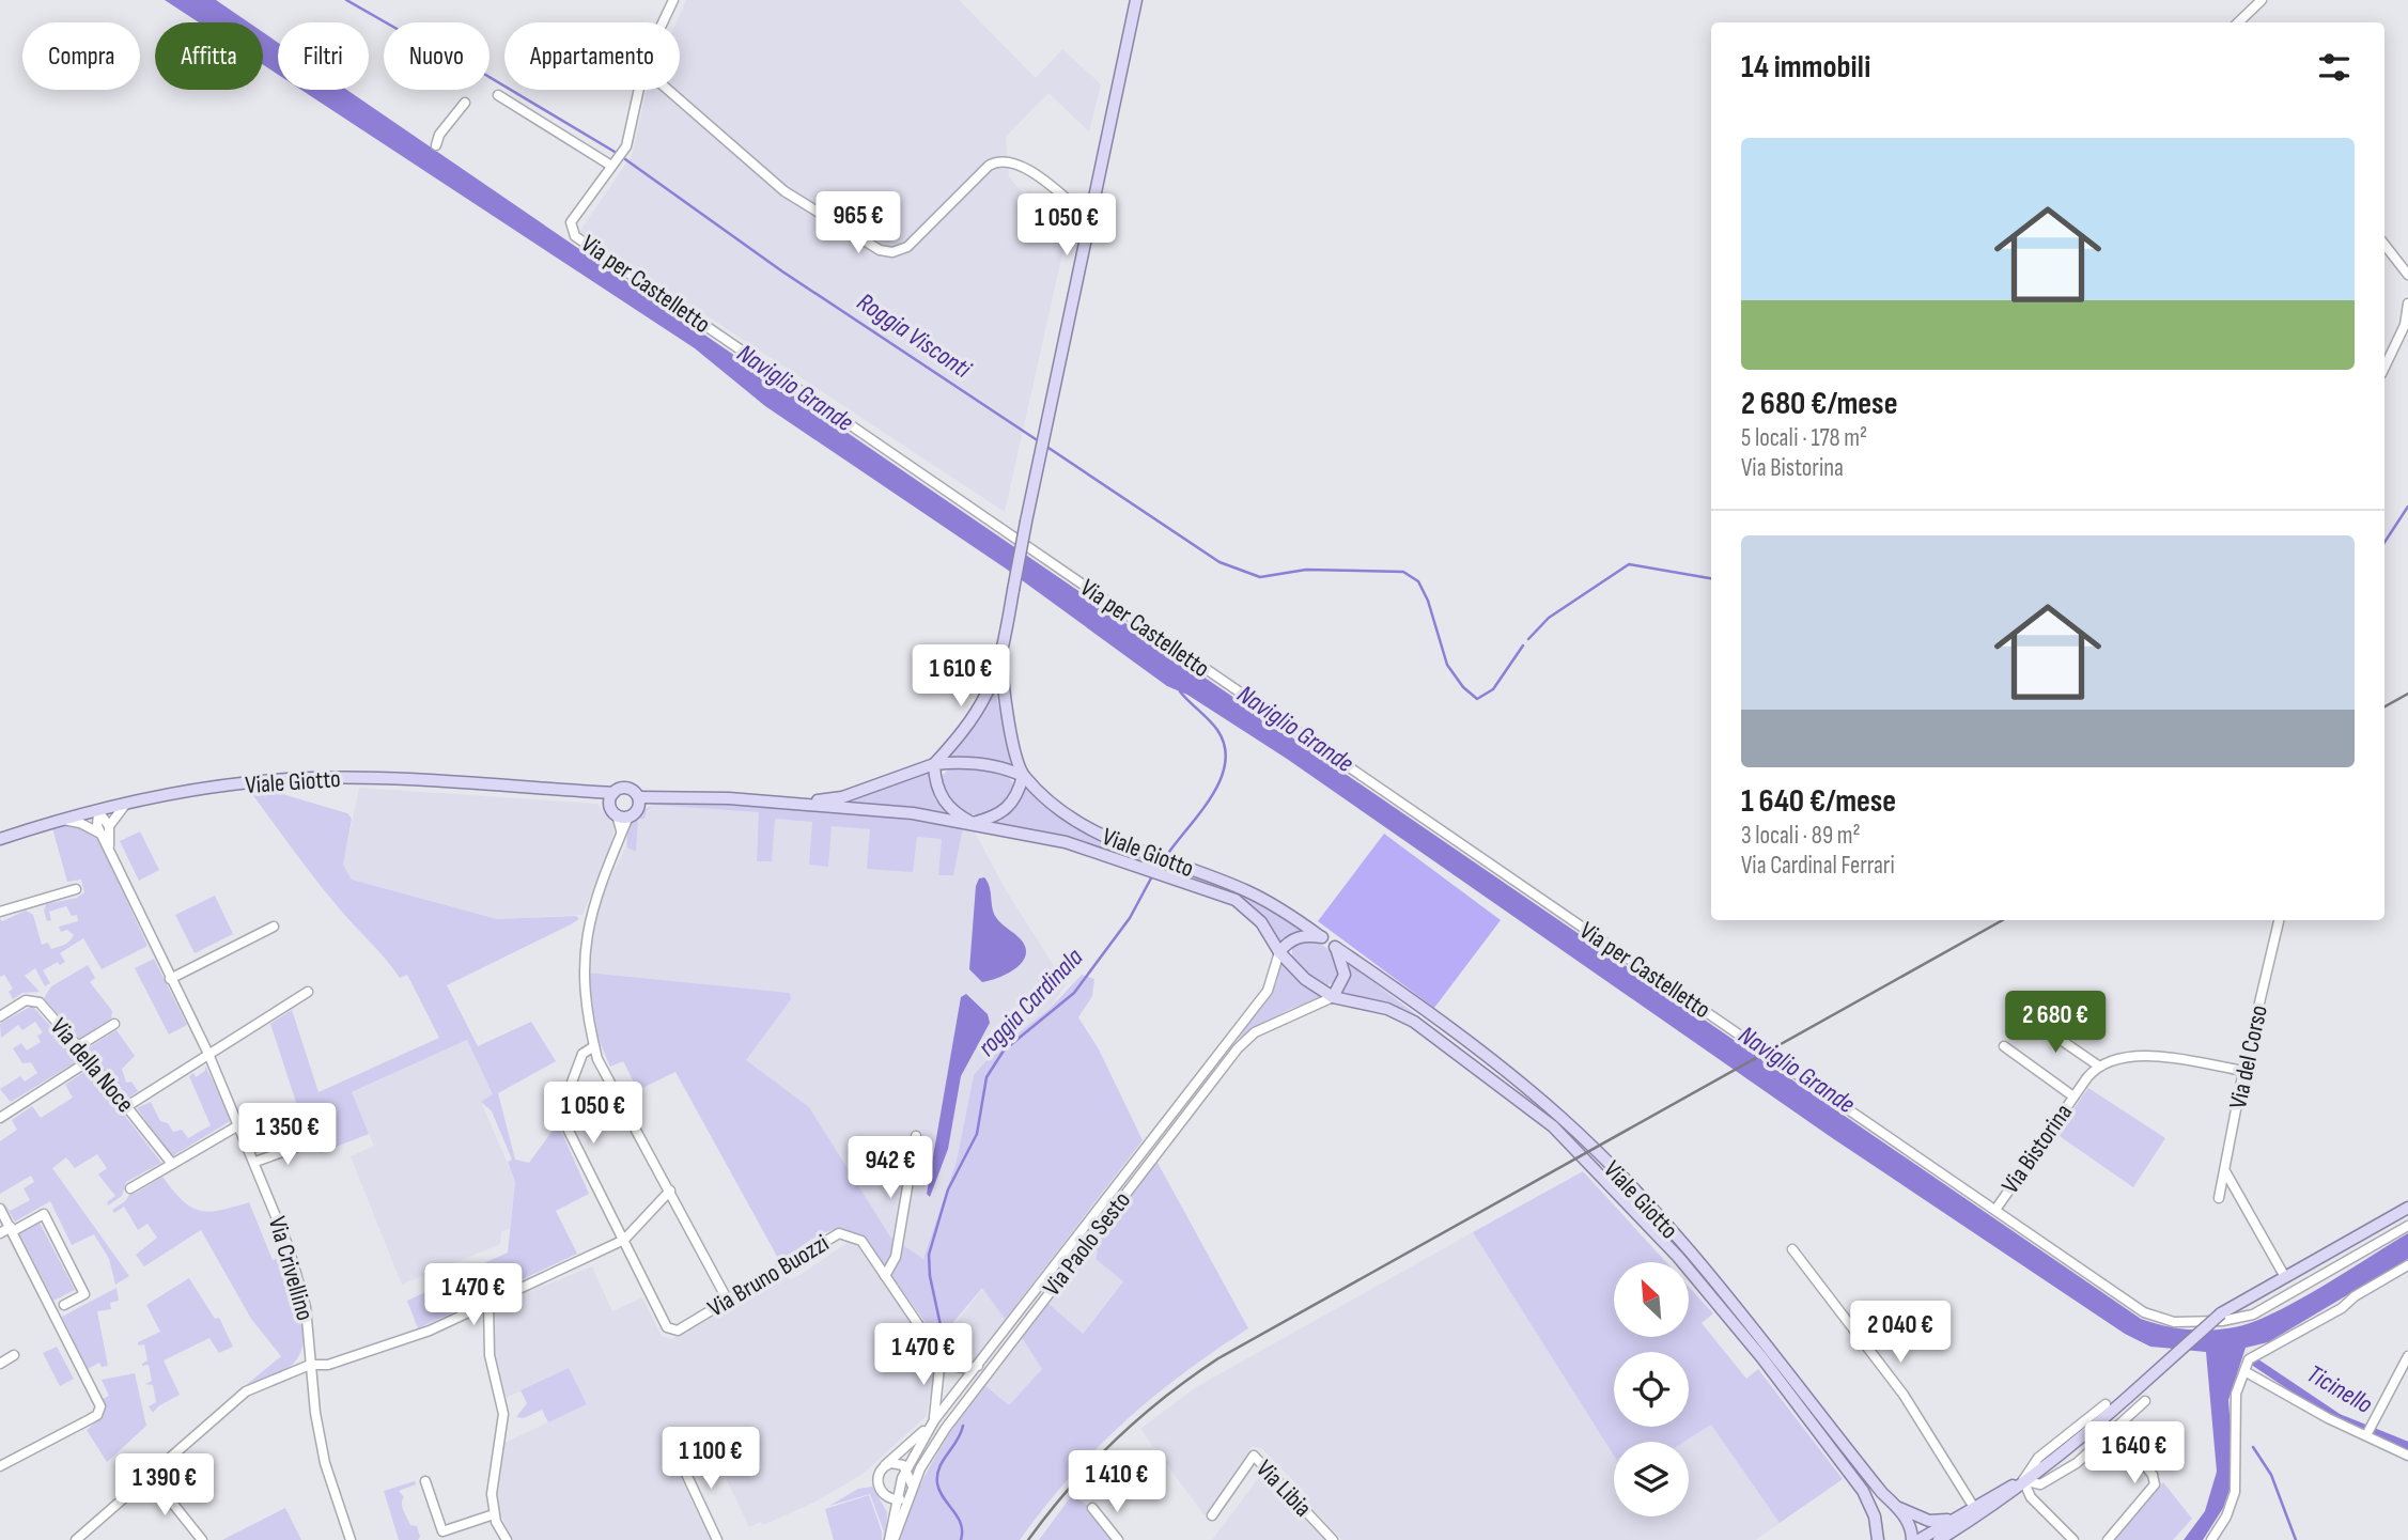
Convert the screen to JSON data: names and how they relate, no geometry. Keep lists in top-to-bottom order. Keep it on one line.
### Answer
{"streets":{"main road":["Viale Giotto"],"street":["Via per Castelletto","Via del Corso","Via della Noce","Via Bistorina","Via Paolo Sesto","Via Crivellino","Via Bruno Buozzi","Via Libia"]},"crossings":[["Via per Castelletto","Via Bistorina"],["Viale Giotto","Via Paolo Sesto"],["Viale Giotto","Via Crivellino"]],"water":["Roggia Visconti","Naviglio Grande","roggia Cardinala","Ticinello"],"north":"top left","page":{"chip":["Compra","Affitta","Filtri","Nuovo","Appartamento"],"heading":"14 immobili","list":[{"name":"2 680 €/mese","note":"5 locali · 178 m² · Via Bistorina"},{"name":"1 640 €/mese","note":"3 locali · 89 m² · Via Cardinal Ferrari"}],"price":["965 €","1 050 €","1 610 €","2 680 €","1 050 €","1 350 €","942 €","1 470 €","2 040 €","1 470 €","1 640 €","1 100 €","1 410 €","1 390 €"]}}
